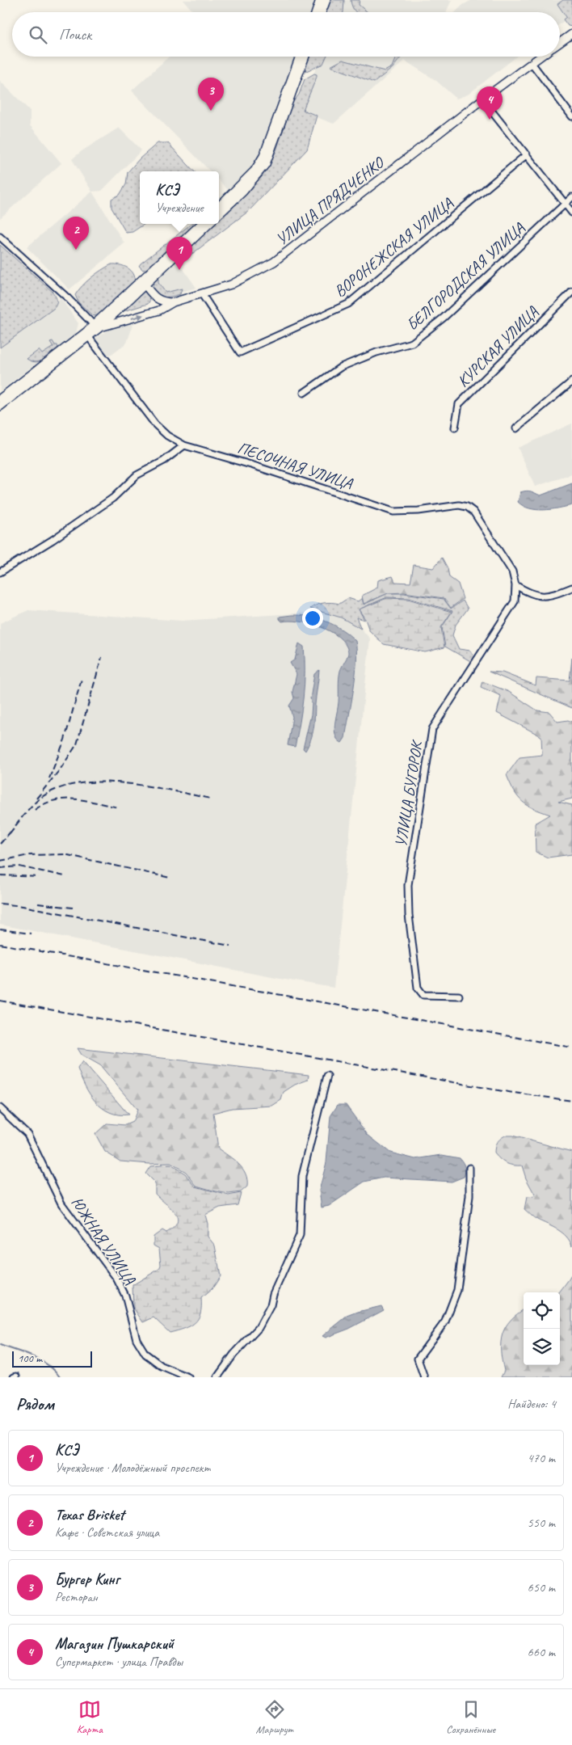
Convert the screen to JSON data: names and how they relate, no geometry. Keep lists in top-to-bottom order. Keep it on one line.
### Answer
{"streets":{"main road":["УЛИЦА ПРЯДЧЕНКО"],"street":["ВОРОНЕЖСКАЯ УЛИЦА","БЕЛГОРОДСКАЯ УЛИЦА","КУРСКАЯ УЛИЦА","ПЕСОЧНАЯ УЛИЦА","УЛИЦА БУГОРОК","ЮЖНАЯ УЛИЦА"]},"crossings":[["УЛИЦА ПРЯДЧЕНКО","ВОРОНЕЖСКАЯ УЛИЦА"],["ПЕСОЧНАЯ УЛИЦА","УЛИЦА БУГОРОК"]],"scale_bar":"100 m","page":{"search":"Поиск","pins":["3","4","2","1"],"popup":["КСЭ","Учреждение"],"scale":"100 m","heading":["Рядом","Найдено: 4"],"list":[{"mark":"1","name":"КСЭ","note":"Учреждение · Молодёжный проспект","value":"470 m"},{"mark":"2","name":"Texas Brisket","note":"Кафе · Советская улица","value":"550 m"},{"mark":"3","name":"Бургер Кинг","note":"Ресторан","value":"650 m"},{"mark":"4","name":"Магазин Пушкарский","note":"Супермаркет · улица Правды","value":"660 m"}],"nav":["Карта","Маршрут","Сохранённые"]}}
